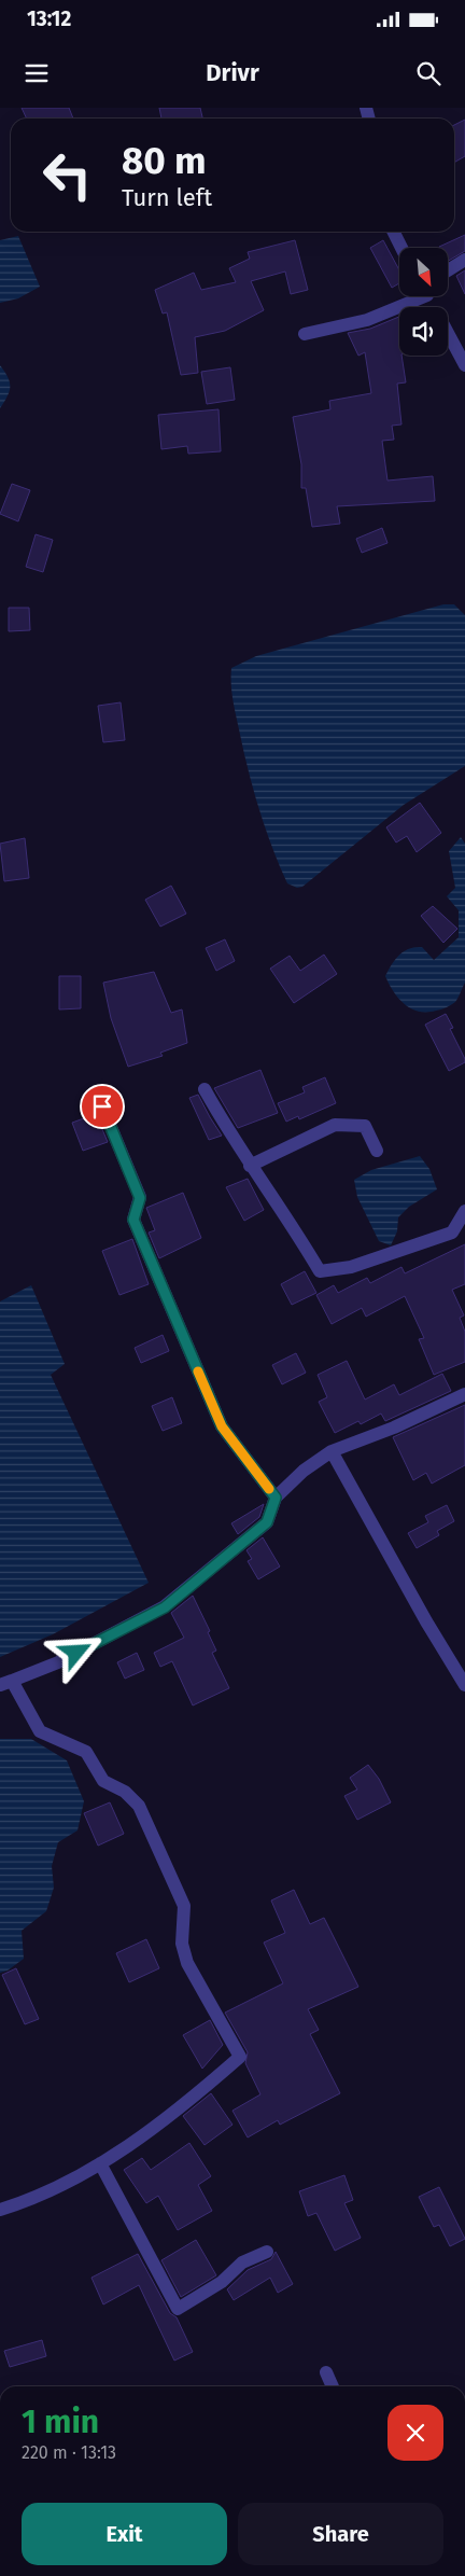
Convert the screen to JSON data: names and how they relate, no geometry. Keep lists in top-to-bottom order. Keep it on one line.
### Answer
{"north":"bottom right","page":{"status":"13:12","header":"Drivr","turn":["80 m","Turn left"],"heading":["1 min","220 m · 13:13"],"buttons":["Exit","Share"]}}
